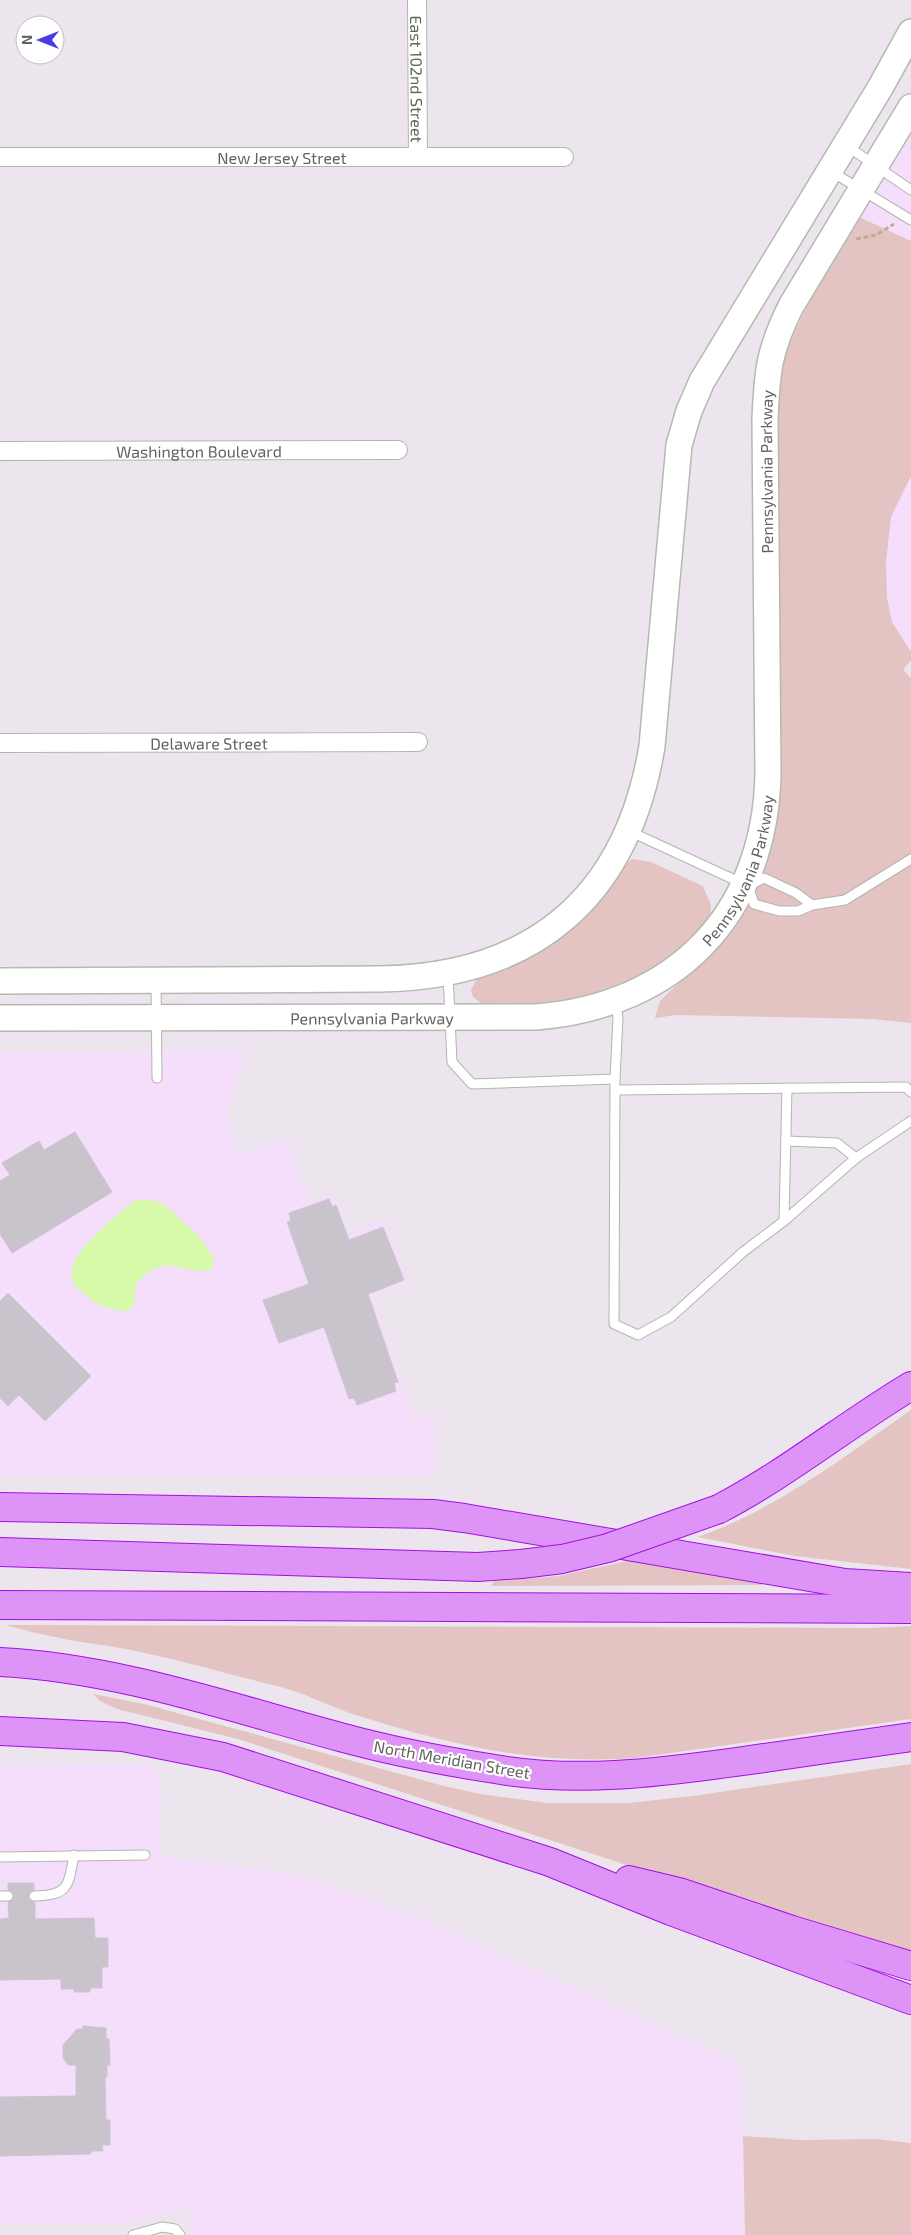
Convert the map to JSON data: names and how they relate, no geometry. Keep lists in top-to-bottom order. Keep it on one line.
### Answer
{"streets":{"highway":["North Meridian Street"],"main road":["Pennsylvania Parkway"],"street":["East 102nd Street","New Jersey Street","Washington Boulevard","Delaware Street"]},"crossings":[["East 102nd Street","New Jersey Street"]],"north":"left"}
